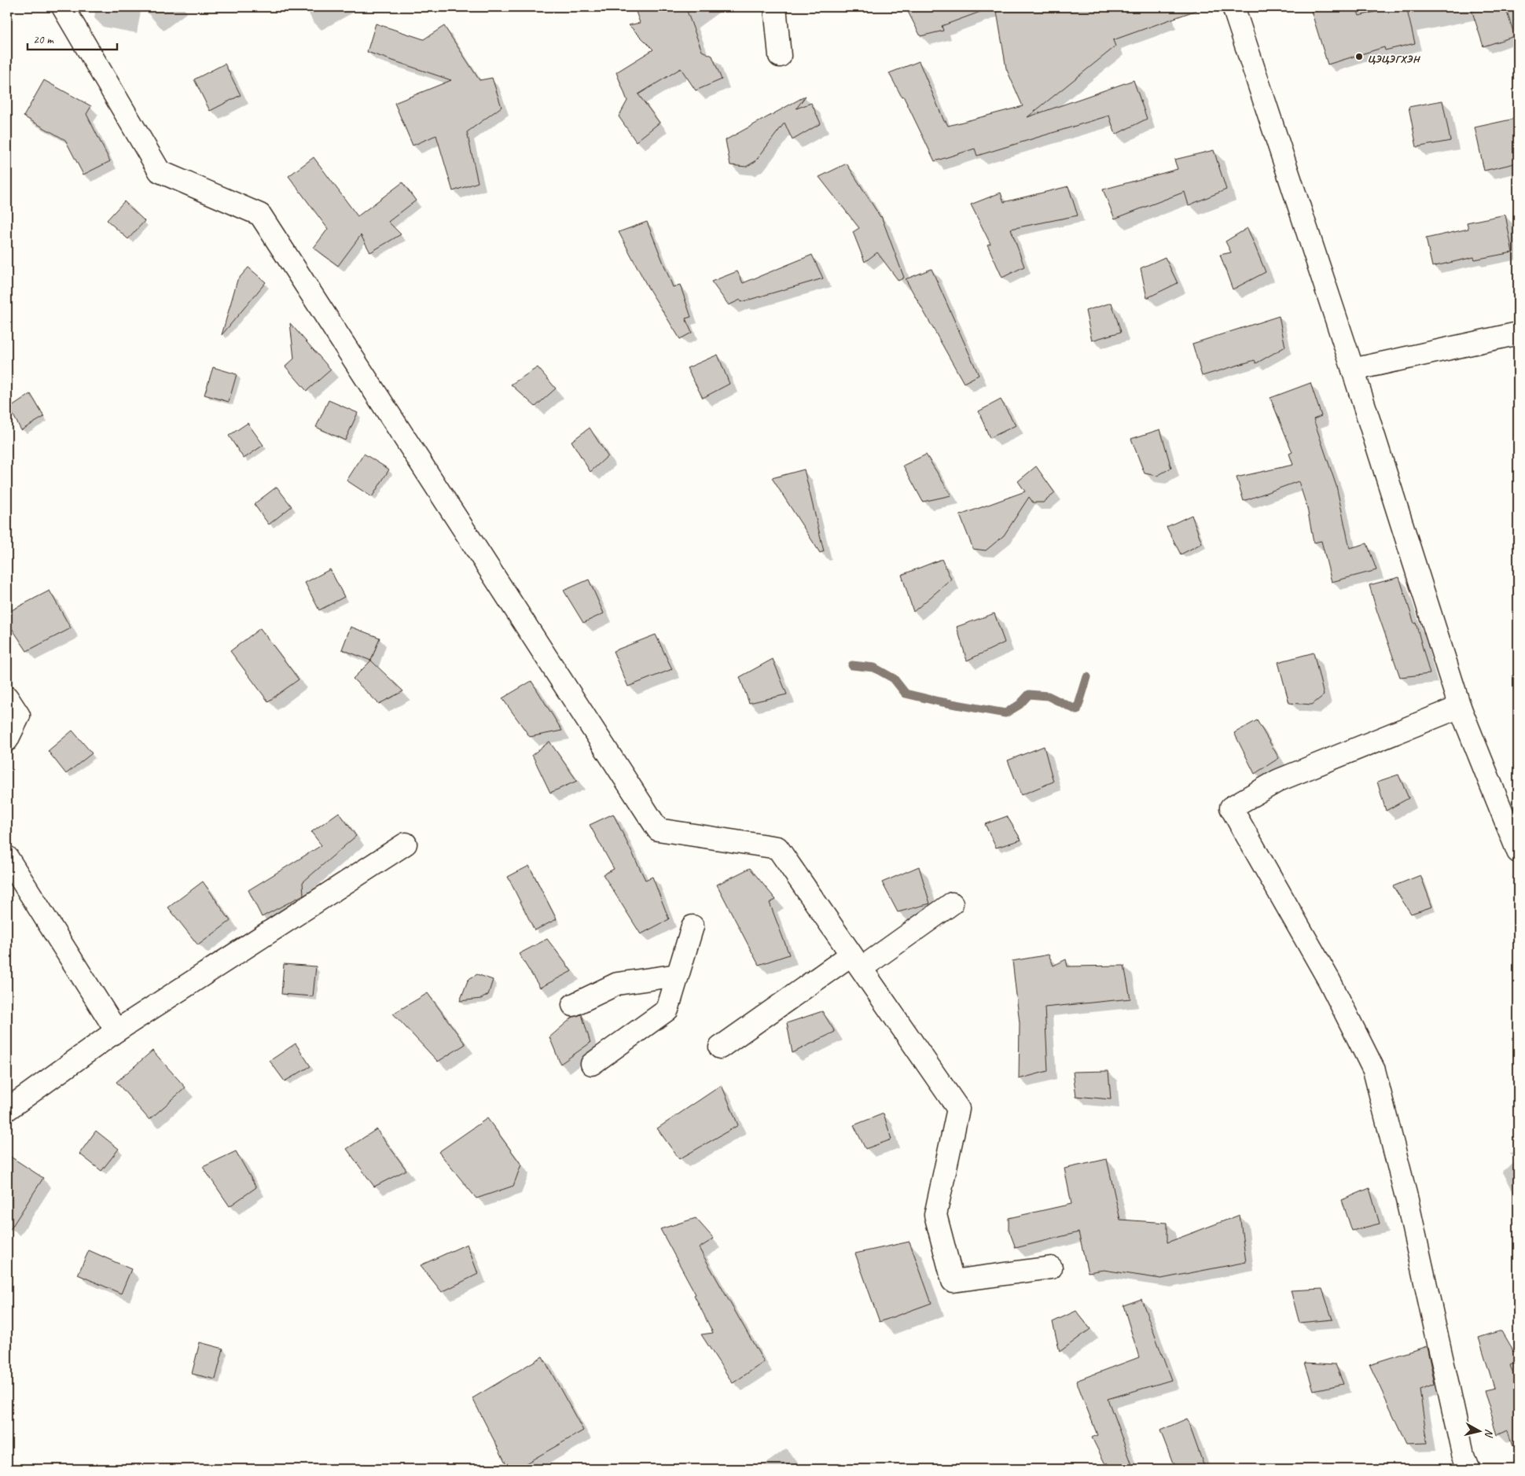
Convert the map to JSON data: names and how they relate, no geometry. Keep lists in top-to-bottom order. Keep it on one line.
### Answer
{"places":["цэцэгхэн"],"scale_bar":"20 m","north":"right"}
